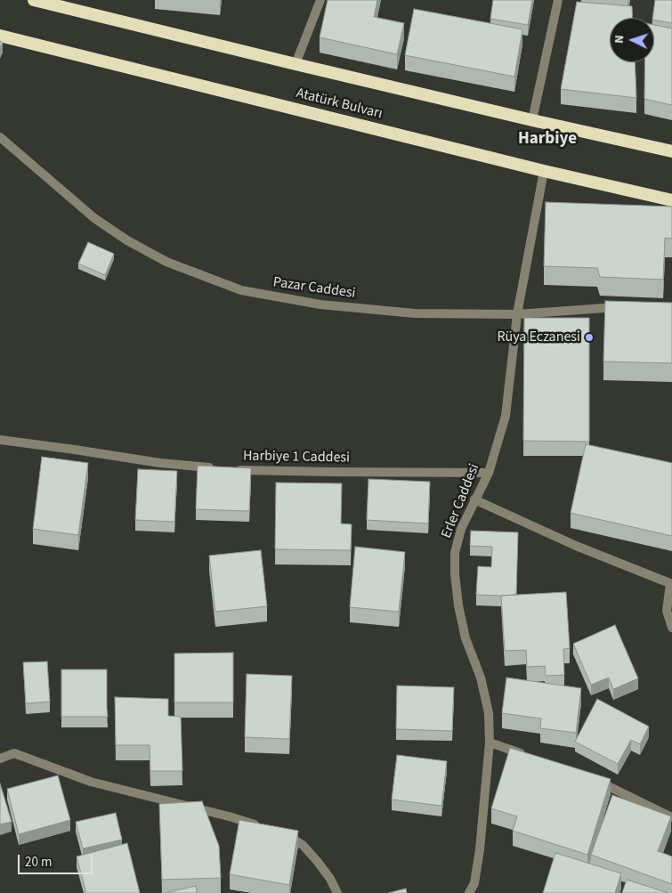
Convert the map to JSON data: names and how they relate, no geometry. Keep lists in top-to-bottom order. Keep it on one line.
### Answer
{"streets":{"highway":["Atatürk Bulvarı"],"street":["Pazar Caddesi","Harbiye 1 Caddesi","Erler Caddesi"]},"crossings":[["Atatürk Bulvarı","Erler Caddesi"],["Pazar Caddesi","Erler Caddesi"],["Harbiye 1 Caddesi","Erler Caddesi"]],"districts":["Harbiye"],"places":["Rüya Eczanesi"],"scale_bar":"20 m","north":"left"}
